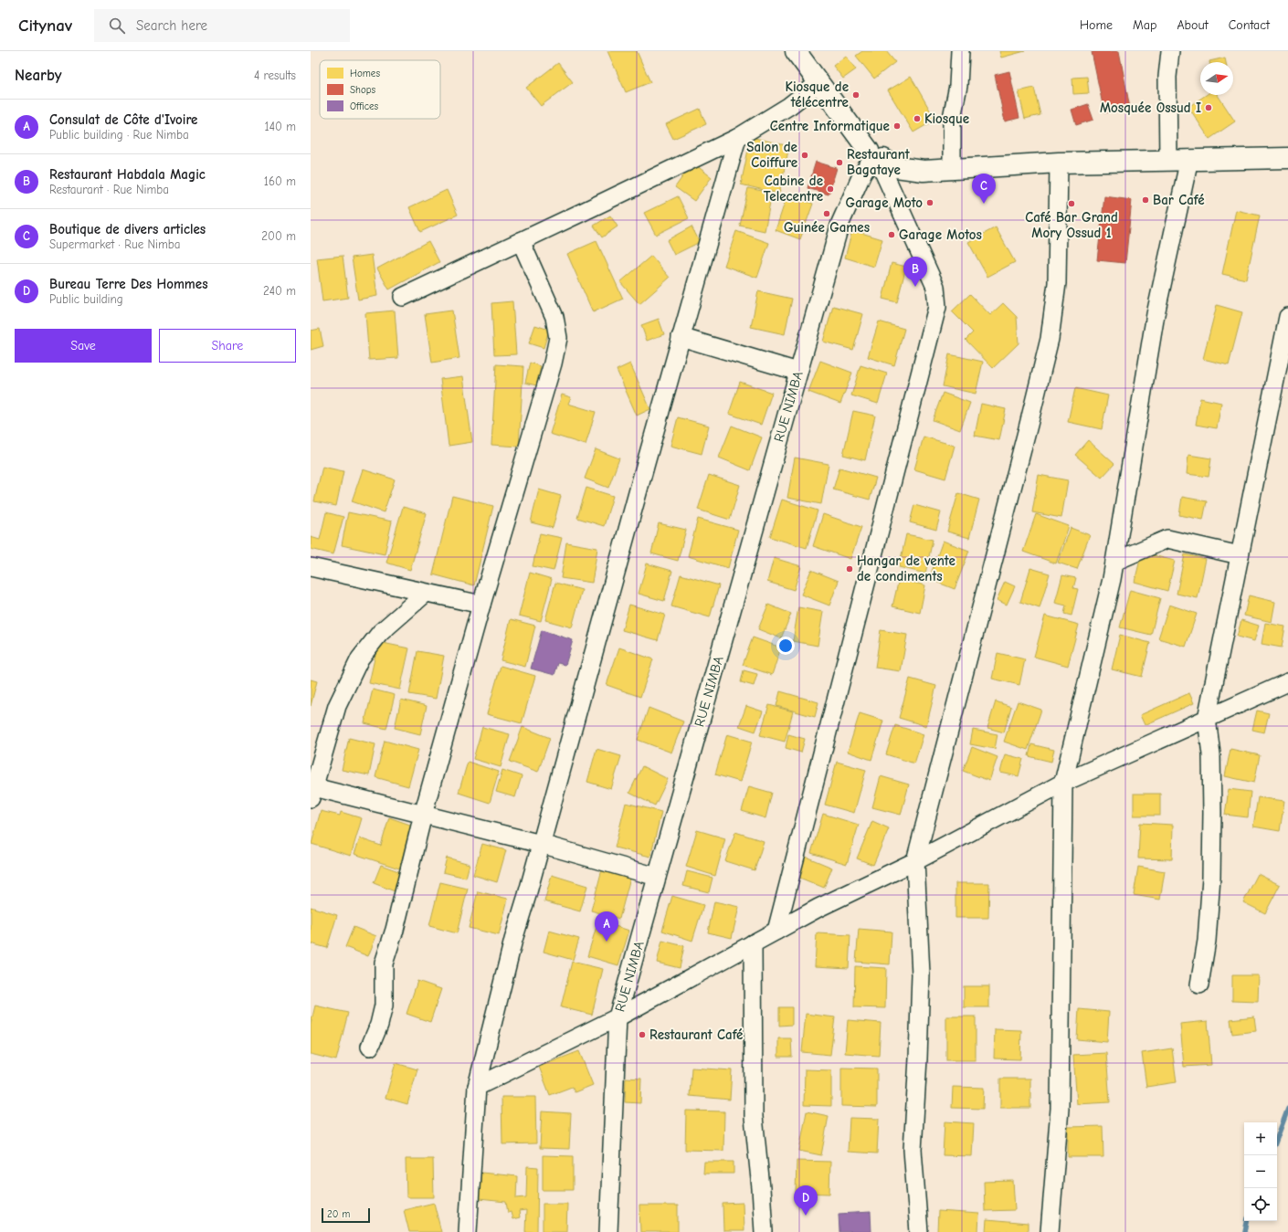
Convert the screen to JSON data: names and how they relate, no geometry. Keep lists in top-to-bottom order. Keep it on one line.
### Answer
{"streets":{"street":["RUE NIMBA"]},"places":["Kiosque de télécentre","Mosquée Ossud I","Kiosque","Centre Informatique","Salon de Coiffure","Restaurant Bagataye","Cabine de Telecentre","Bar Café","Garage Moto","Café Bar Grand Mory Ossud 1","Guinée Games","Garage Motos","Hangar de vente de condiments","Restaurant Café"],"legend":["Homes","Shops","Offices"],"scale_bar":"20 m","north":"right","page":{"header":"Citynav","search":"Search here","nav":["Home","Map","About","Contact"],"heading":["Nearby","4 results"],"list":[{"mark":"A","name":"Consulat de Côte d'Ivoire","note":"Public building · Rue Nimba","value":"140 m"},{"mark":"B","name":"Restaurant Habdala Magic","note":"Restaurant · Rue Nimba","value":"160 m"},{"mark":"C","name":"Boutique de divers articles","note":"Supermarket · Rue Nimba","value":"200 m"},{"mark":"D","name":"Bureau Terre Des Hommes","note":"Public building","value":"240 m"}],"pins":["C","B","A","D"],"buttons":["Save","Share"],"map_buttons":["+","−"],"scale":"20 m"}}
